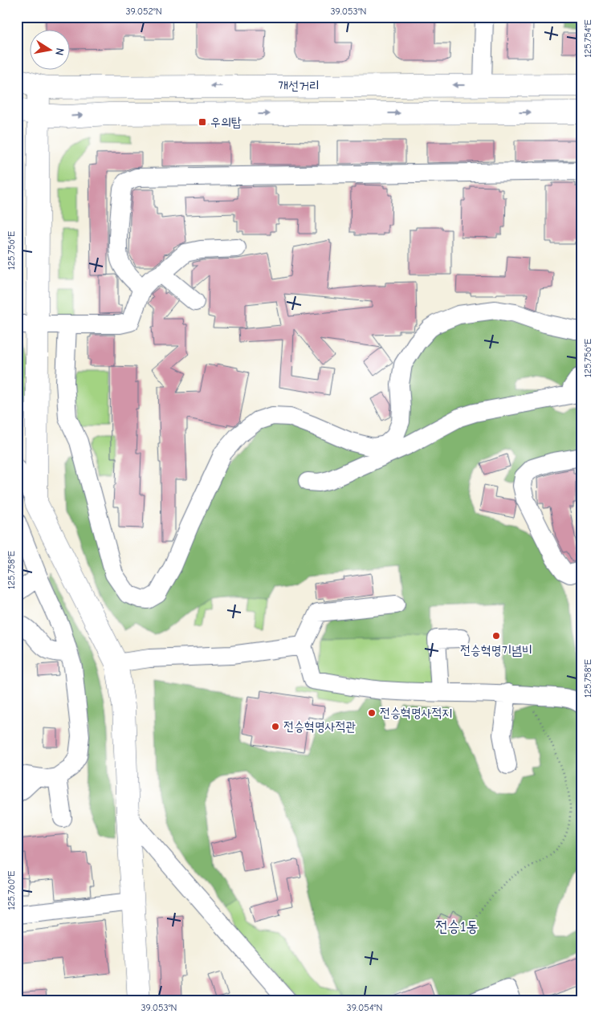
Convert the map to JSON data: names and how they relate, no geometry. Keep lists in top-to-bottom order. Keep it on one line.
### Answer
{"streets":{"main road":["개선거리"]},"districts":["전승1동"],"places":{"transit":["우의탑"],"other":["전승혁명기념비","전승혁명사적지","전승혁명사적관"]},"north":"right","coordinates":["39.052°N","39.053°N","125.754°E","125.756°E","125.758°E","125.760°E","39.054°N"]}
